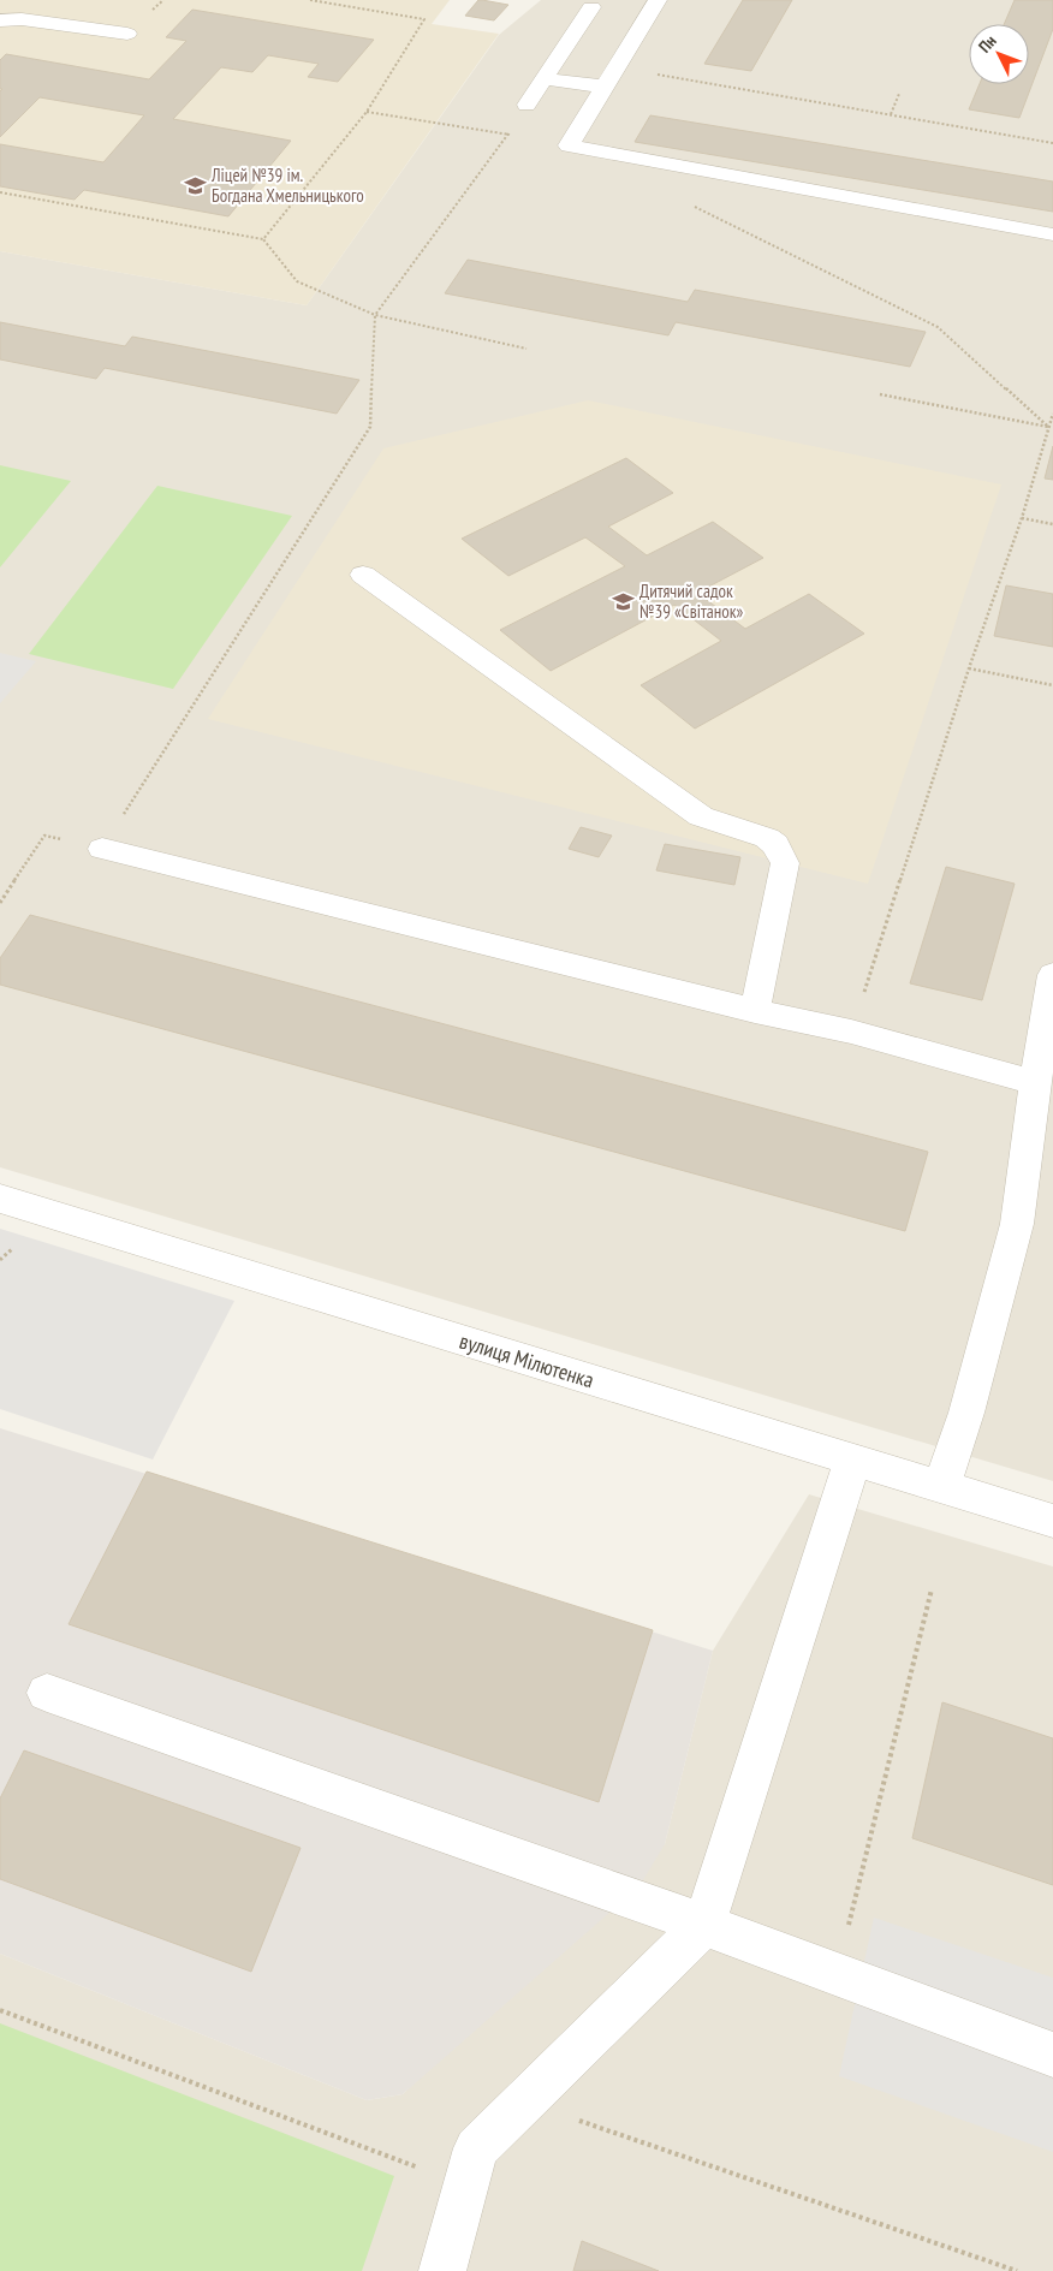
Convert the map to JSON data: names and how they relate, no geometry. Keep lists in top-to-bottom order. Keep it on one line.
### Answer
{"streets":{"street":["вулиця Мілютенка"]},"places":{"school or university":["Ліцей №39 ім. Богдана Хмельницького","Дитячий садок №39 «Світанок»"]},"north":"top left"}
